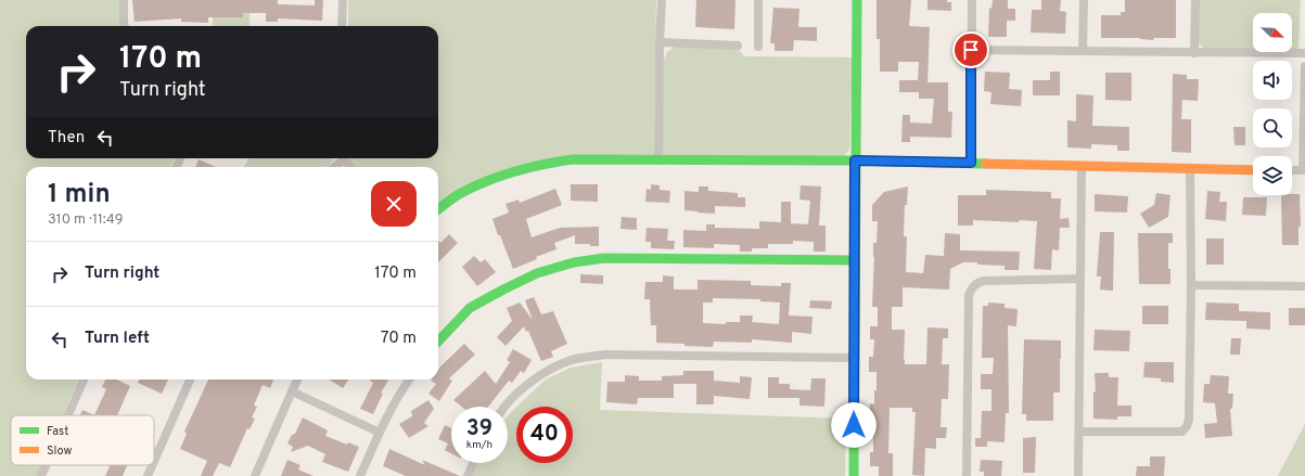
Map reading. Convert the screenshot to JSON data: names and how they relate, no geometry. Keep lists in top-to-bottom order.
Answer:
{
  "legend": ["Fast", "Slow"],
  "north": "bottom right",
  "page": {
    "turn": ["170 m", "Turn right"],
    "then": "Then",
    "heading": ["1 min", "310 m · 11:49"],
    "list": [
      {
        "name": "Turn right",
        "value": "170 m"
      },
      {
        "name": "Turn left",
        "value": "70 m"
      }
    ],
    "speed": "39 km/h",
    "limit": "40"
  }
}
